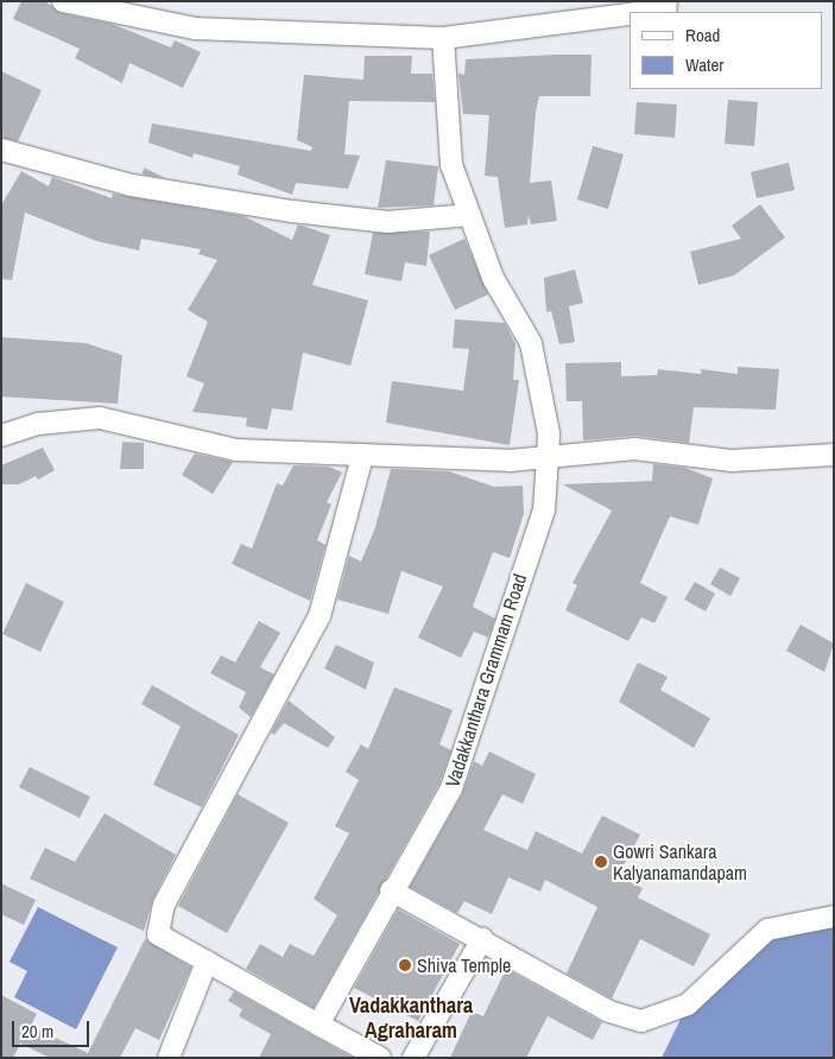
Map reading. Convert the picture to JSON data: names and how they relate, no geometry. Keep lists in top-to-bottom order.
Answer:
{
  "streets": {
    "street": ["Vadakkanthara Grammam Road"]
  },
  "districts": ["Vadakkanthara Agraharam"],
  "places": ["Gowri Sankara Kalyanamandapam", "Shiva Temple"],
  "legend": ["Road", "Water"],
  "scale_bar": "20 m"
}
